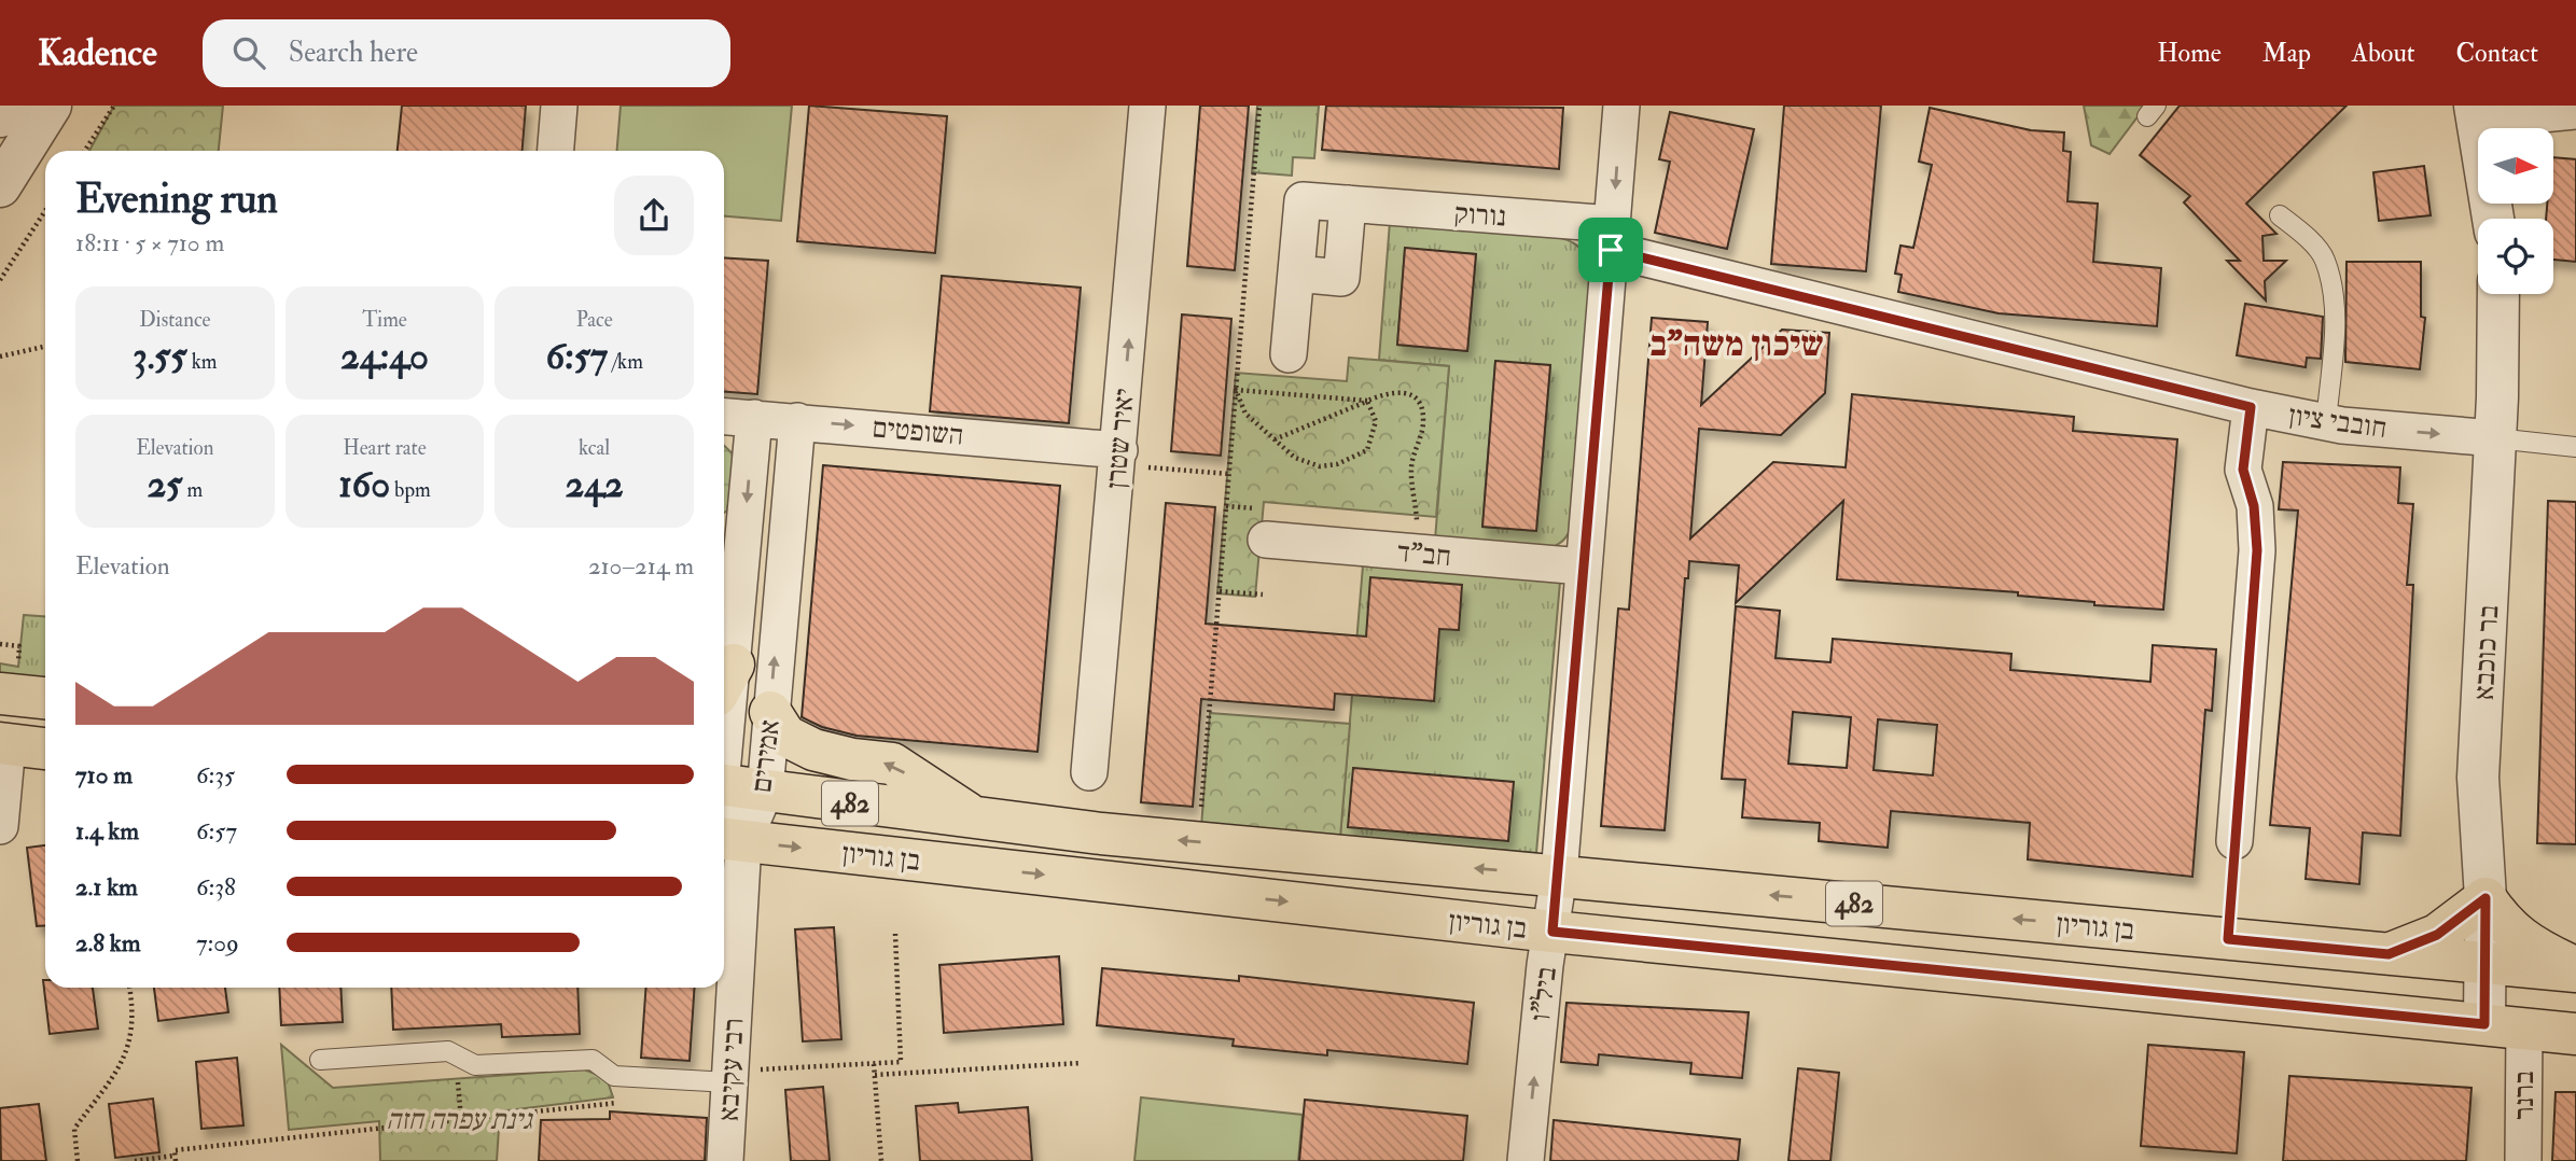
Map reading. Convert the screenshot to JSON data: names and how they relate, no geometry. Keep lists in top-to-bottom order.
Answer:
{
  "streets": {
    "main road": ["482", "בן גוריון"],
    "street": [
      "נורוק",
      "חובבי ציון",
      "השופטים",
      "יאיר שטרן",
      "חב\"ד",
      "בר כוכבא",
      "אמירים",
      "ביל\"ו",
      "רבי עקיבא",
      "ברנר"
    ]
  },
  "crossings": [
    ["נורוק", "חובבי ציון"],
    ["נורוק", "ביל\"ו"],
    ["חובבי ציון", "בר כוכבא"],
    ["חובבי ציון", "ביל\"ו"],
    ["השופטים", "יאיר שטרן"],
    ["השופטים", "אמירים"],
    ["חב\"ד", "ביל\"ו"],
    ["בר כוכבא", "בן גוריון"],
    ["בר כוכבא", "ברנר"],
    ["אמירים", "בן גוריון"],
    ["אמירים", "רבי עקיבא"],
    ["בן גוריון", "ביל\"ו"],
    ["בן גוריון", "רבי עקיבא"],
    ["בן גוריון", "ברנר"]
  ],
  "one_way": ["השופטים", "יאיר שטרן"],
  "districts": ["שיכון משה\"ב"],
  "parks": ["גינת עפרה חזה"],
  "north": "right",
  "page": {
    "header": "Kadence",
    "search": "Search here",
    "nav": [
      "Home",
      "Map",
      "About",
      "Contact"
    ],
    "heading": ["Evening run", "18:11 · 5 × 710 m"],
    "stats": [
      ["Distance", "3.55 km"],
      ["Time", "24:40"],
      ["Pace", "6:57 /km"],
      ["Elevation", "25 m"],
      ["Heart rate", "160 bpm"],
      ["kcal", "242"]
    ],
    "chart": ["Elevation", "210–214 m"],
    "list": [
      {
        "name": "710 m",
        "note": "6:35"
      },
      {
        "name": "1.4 km",
        "note": "6:57"
      },
      {
        "name": "2.1 km",
        "note": "6:38"
      },
      {
        "name": "2.8 km",
        "note": "7:09"
      }
    ]
  }
}
